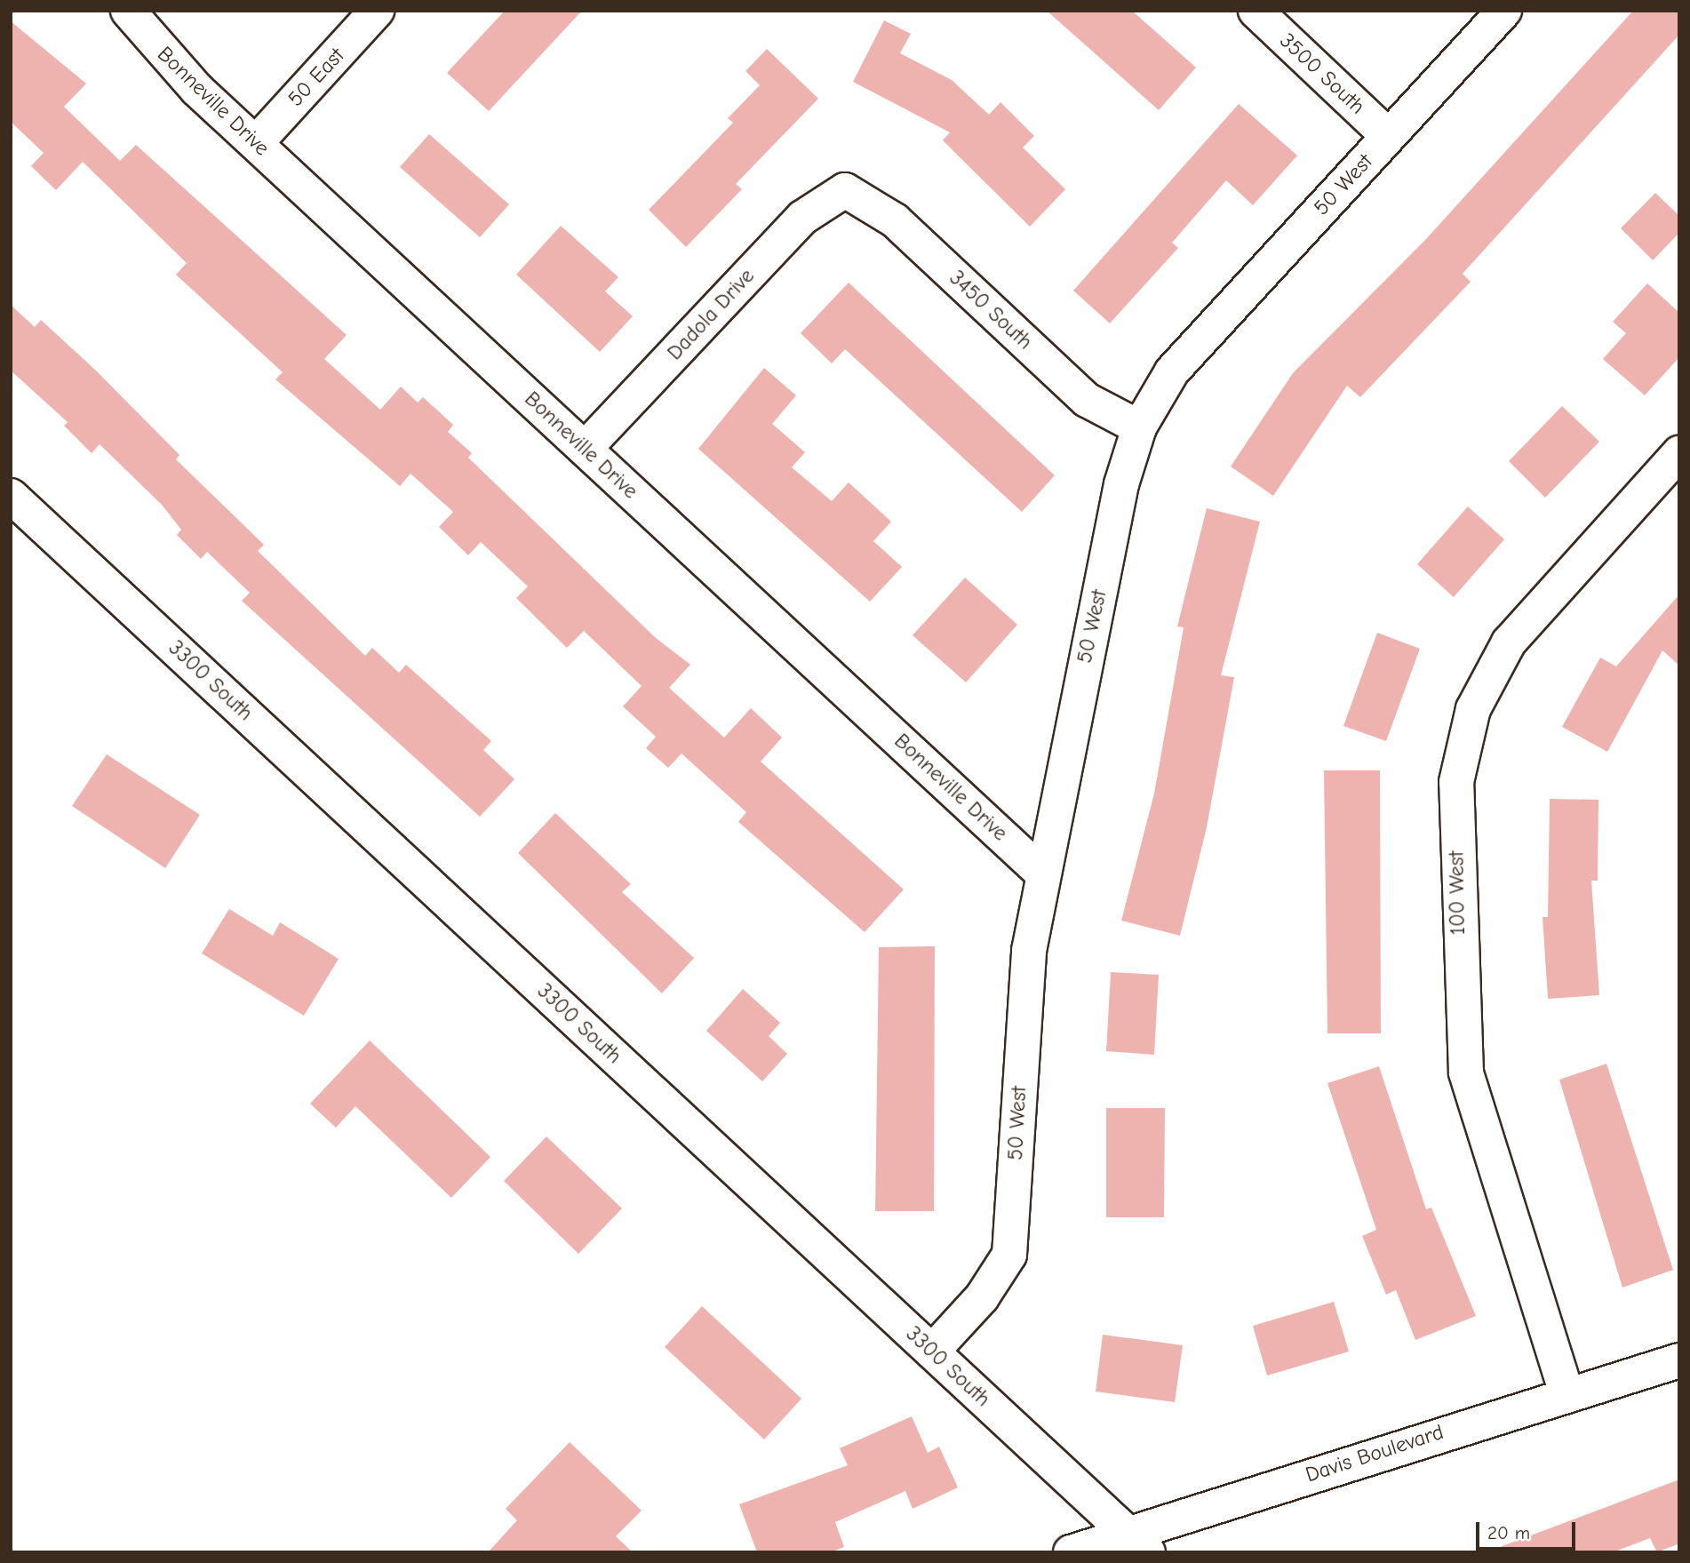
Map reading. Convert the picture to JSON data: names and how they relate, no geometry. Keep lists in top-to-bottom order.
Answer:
{
  "streets": {
    "street": [
      "3500 South",
      "50 East",
      "Bonneville Drive",
      "50 West",
      "3450 South",
      "Dadola Drive",
      "3300 South",
      "100 West",
      "Davis Boulevard"
    ]
  },
  "crossings": [
    ["3500 South", "50 West"],
    ["50 East", "Bonneville Drive"],
    ["Bonneville Drive", "50 West"],
    ["Bonneville Drive", "Dadola Drive"],
    ["50 West", "3450 South"],
    ["50 West", "3300 South"],
    ["3450 South", "Dadola Drive"],
    ["3300 South", "Davis Boulevard"],
    ["100 West", "Davis Boulevard"]
  ],
  "scale_bar": "20 m"
}
